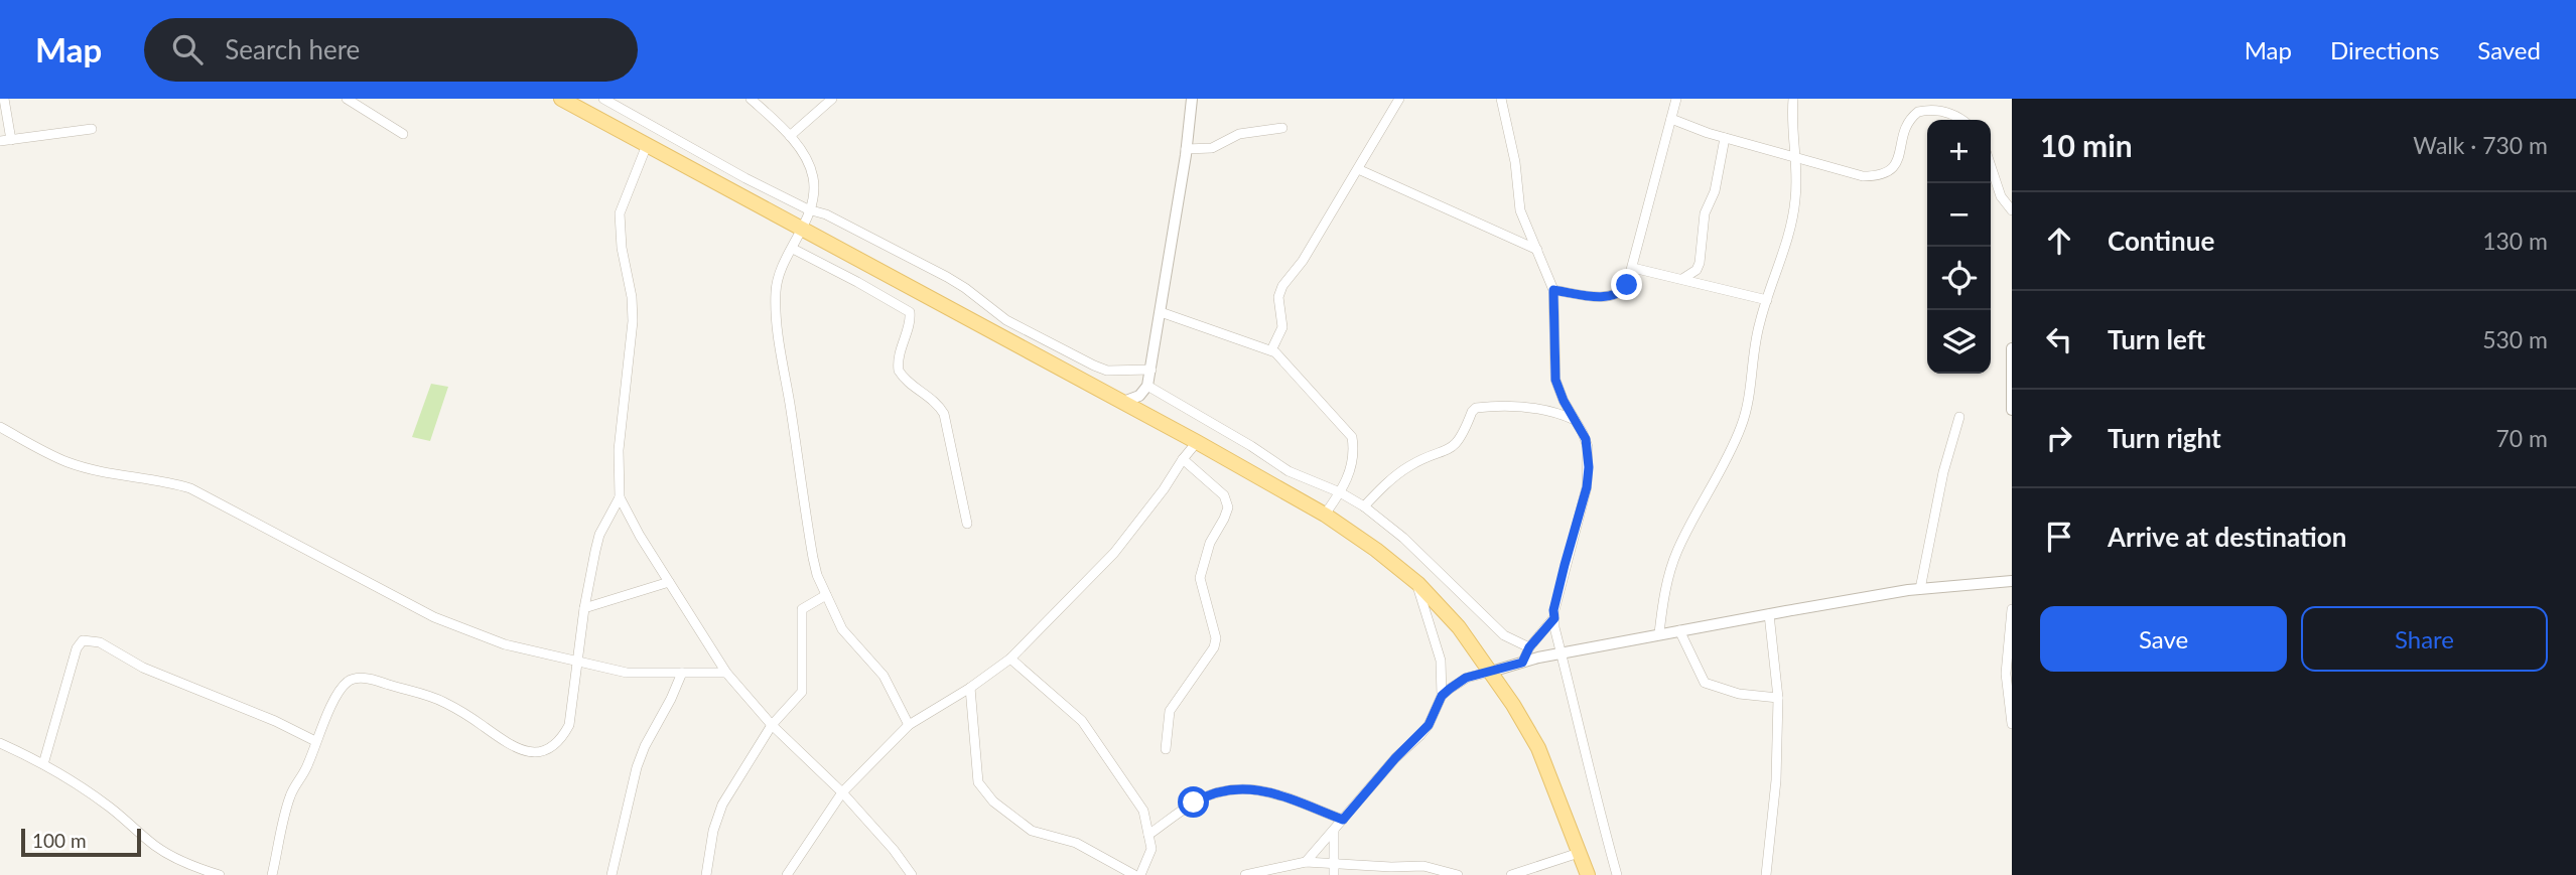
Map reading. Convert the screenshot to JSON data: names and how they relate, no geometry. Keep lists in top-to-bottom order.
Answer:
{
  "scale_bar": "100 m",
  "page": {
    "header": "Map",
    "search": "Search here",
    "nav": ["Map", "Directions", "Saved"],
    "heading": ["10 min", "Walk · 730 m"],
    "map_buttons": ["+", "−"],
    "list": [
      ["Continue", "130 m"],
      ["Turn left", "530 m"],
      ["Turn right", "70 m"],
      "Arrive at destination"
    ],
    "buttons": ["Save", "Share"],
    "scale": "100 m"
  }
}
